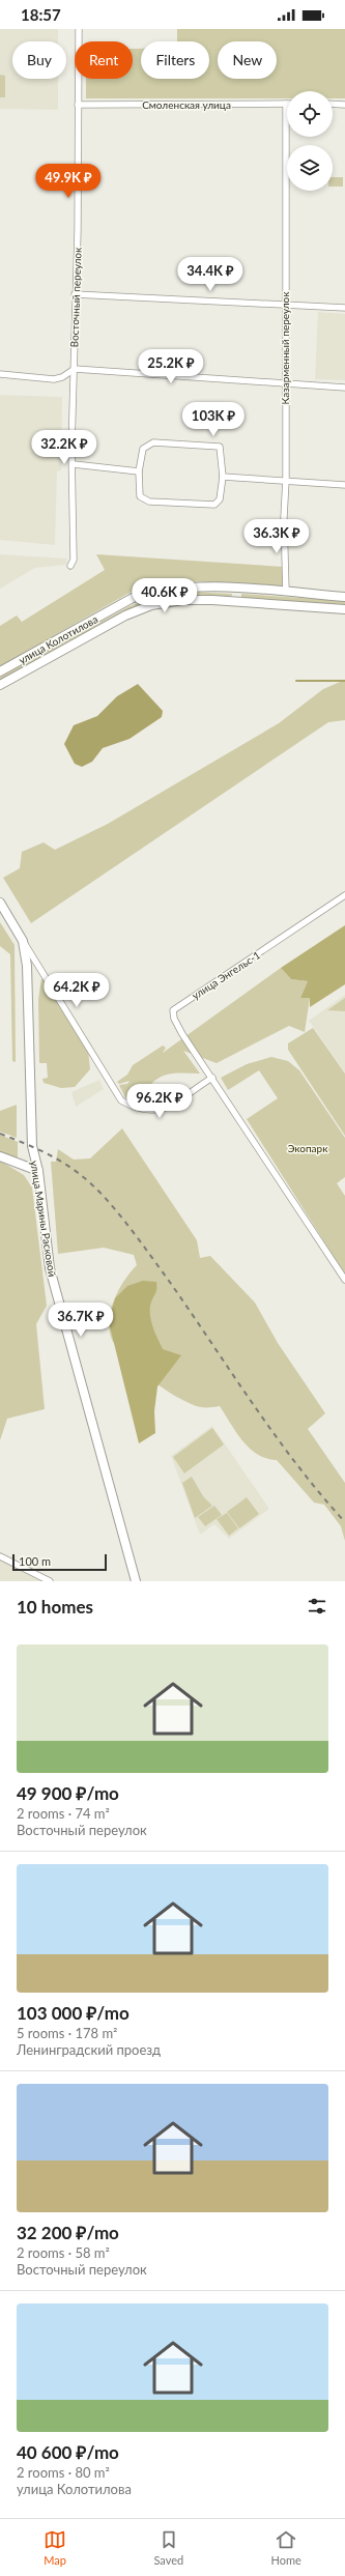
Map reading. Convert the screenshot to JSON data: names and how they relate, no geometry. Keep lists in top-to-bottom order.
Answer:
{
  "streets": {
    "main road": ["улица Колотилова", "улица Марины Расковой"],
    "street": [
      "Смоленская улица",
      "Восточный переулок",
      "Казарменный переулок",
      "улица Энгельс-1"
    ]
  },
  "crossings": [
    ["Смоленская улица", "Восточный переулок"],
    ["Смоленская улица", "Казарменный переулок"],
    ["Казарменный переулок", "улица Колотилова"]
  ],
  "parks": ["Экопарк"],
  "scale_bar": "100 m",
  "page": {
    "status": "18:57",
    "chip": [
      "Buy",
      "Rent",
      "Filters",
      "New"
    ],
    "price": [
      "49.9K ₽",
      "34.4K ₽",
      "25.2K ₽",
      "103K ₽",
      "32.2K ₽",
      "36.3K ₽",
      "40.6K ₽",
      "64.2K ₽",
      "96.2K ₽",
      "36.7K ₽"
    ],
    "scale": "100 m",
    "heading": "10 homes",
    "list": [
      {
        "name": "49 900 ₽/mo",
        "note": "2 rooms · 74 m² · Восточный переулок"
      },
      {
        "name": "103 000 ₽/mo",
        "note": "5 rooms · 178 m² · Ленинградский проезд"
      },
      {
        "name": "32 200 ₽/mo",
        "note": "2 rooms · 58 m² · Восточный переулок"
      },
      {
        "name": "40 600 ₽/mo",
        "note": "2 rooms · 80 m² · улица Колотилова"
      }
    ],
    "tabs": ["Map", "Saved", "Home"]
  }
}
